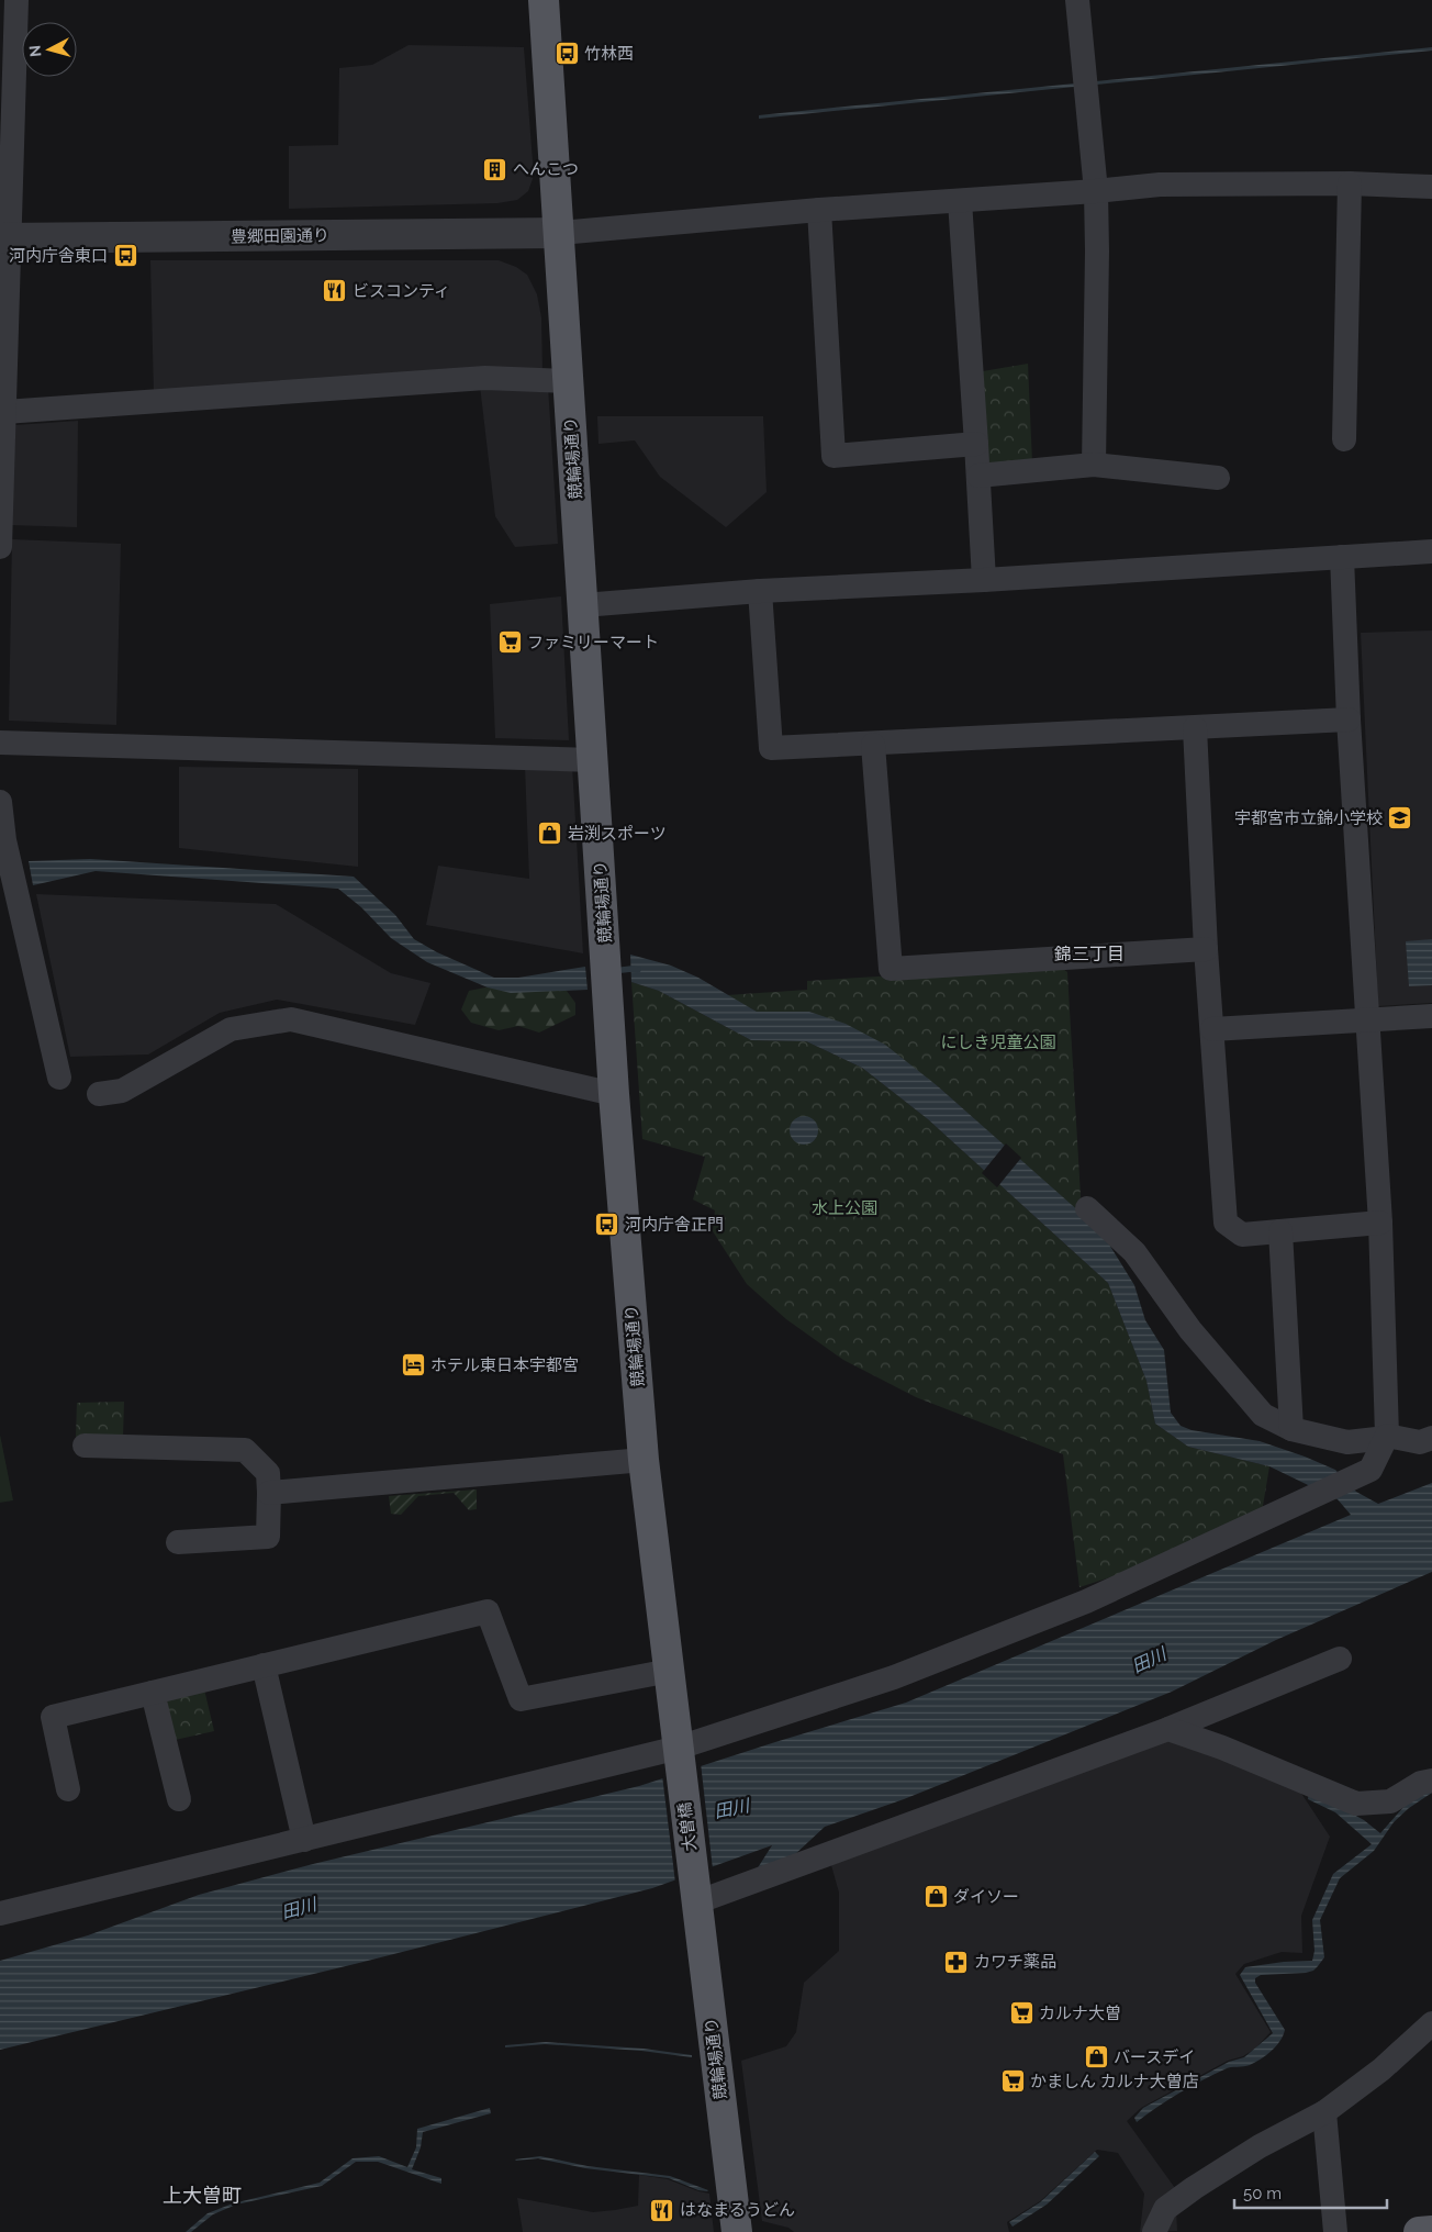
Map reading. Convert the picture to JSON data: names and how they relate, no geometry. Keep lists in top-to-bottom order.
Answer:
{
  "streets": {
    "main road": ["競輪場通り", "大曽橋"],
    "street": ["豊郷田園通り"]
  },
  "crossings": [
    ["豊郷田園通り", "競輪場通り"],
    ["競輪場通り", "大曽橋"]
  ],
  "districts": ["錦三丁目", "上大曽町"],
  "water": ["田川"],
  "parks": ["にしき児童公園", "水上公園"],
  "places": {
    "bus stop": ["竹林西", "河内庁舎東口", "河内庁舎正門"],
    "building": ["へんこつ"],
    "restaurant": ["ビスコンティ", "はなまるうどん"],
    "supermarket": ["ファミリーマート", "カルナ大曽", "かましん カルナ大曽店"],
    "school or university": ["宇都宮市立錦小学校"],
    "shop": ["岩渕スポーツ", "ダイソー", "バースデイ"],
    "hotel": ["ホテル東日本宇都宮"],
    "pharmacy": ["カワチ薬品"]
  },
  "scale_bar": "50 m",
  "north": "left"
}
